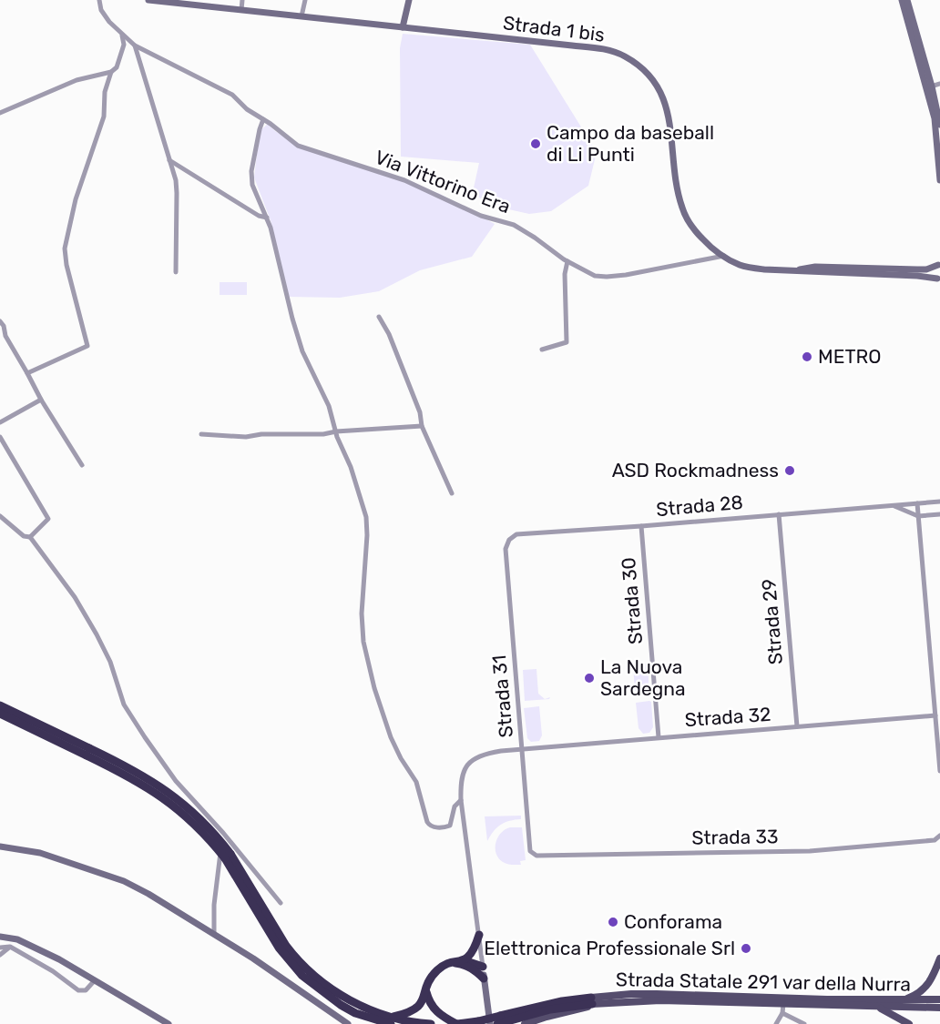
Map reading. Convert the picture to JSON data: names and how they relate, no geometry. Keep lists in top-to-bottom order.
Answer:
{
  "streets": {
    "highway": ["Strada Statale 291 var della Nurra"],
    "street": [
      "Strada 1 bis",
      "Via Vittorino Era",
      "Strada 28",
      "Strada 30",
      "Strada 29",
      "Strada 31",
      "Strada 32",
      "Strada 33"
    ]
  },
  "crossings": [
    ["Strada 1 bis", "Via Vittorino Era"],
    ["Strada 28", "Strada 30"],
    ["Strada 28", "Strada 29"],
    ["Strada 28", "Strada 31"],
    ["Strada 30", "Strada 32"],
    ["Strada 29", "Strada 32"],
    ["Strada 31", "Strada 32"],
    ["Strada 31", "Strada 33"]
  ],
  "places": [
    "Campo da baseball di Li Punti",
    "METRO",
    "ASD Rockmadness",
    "La Nuova Sardegna",
    "Conforama",
    "Elettronica Professionale Srl"
  ]
}
